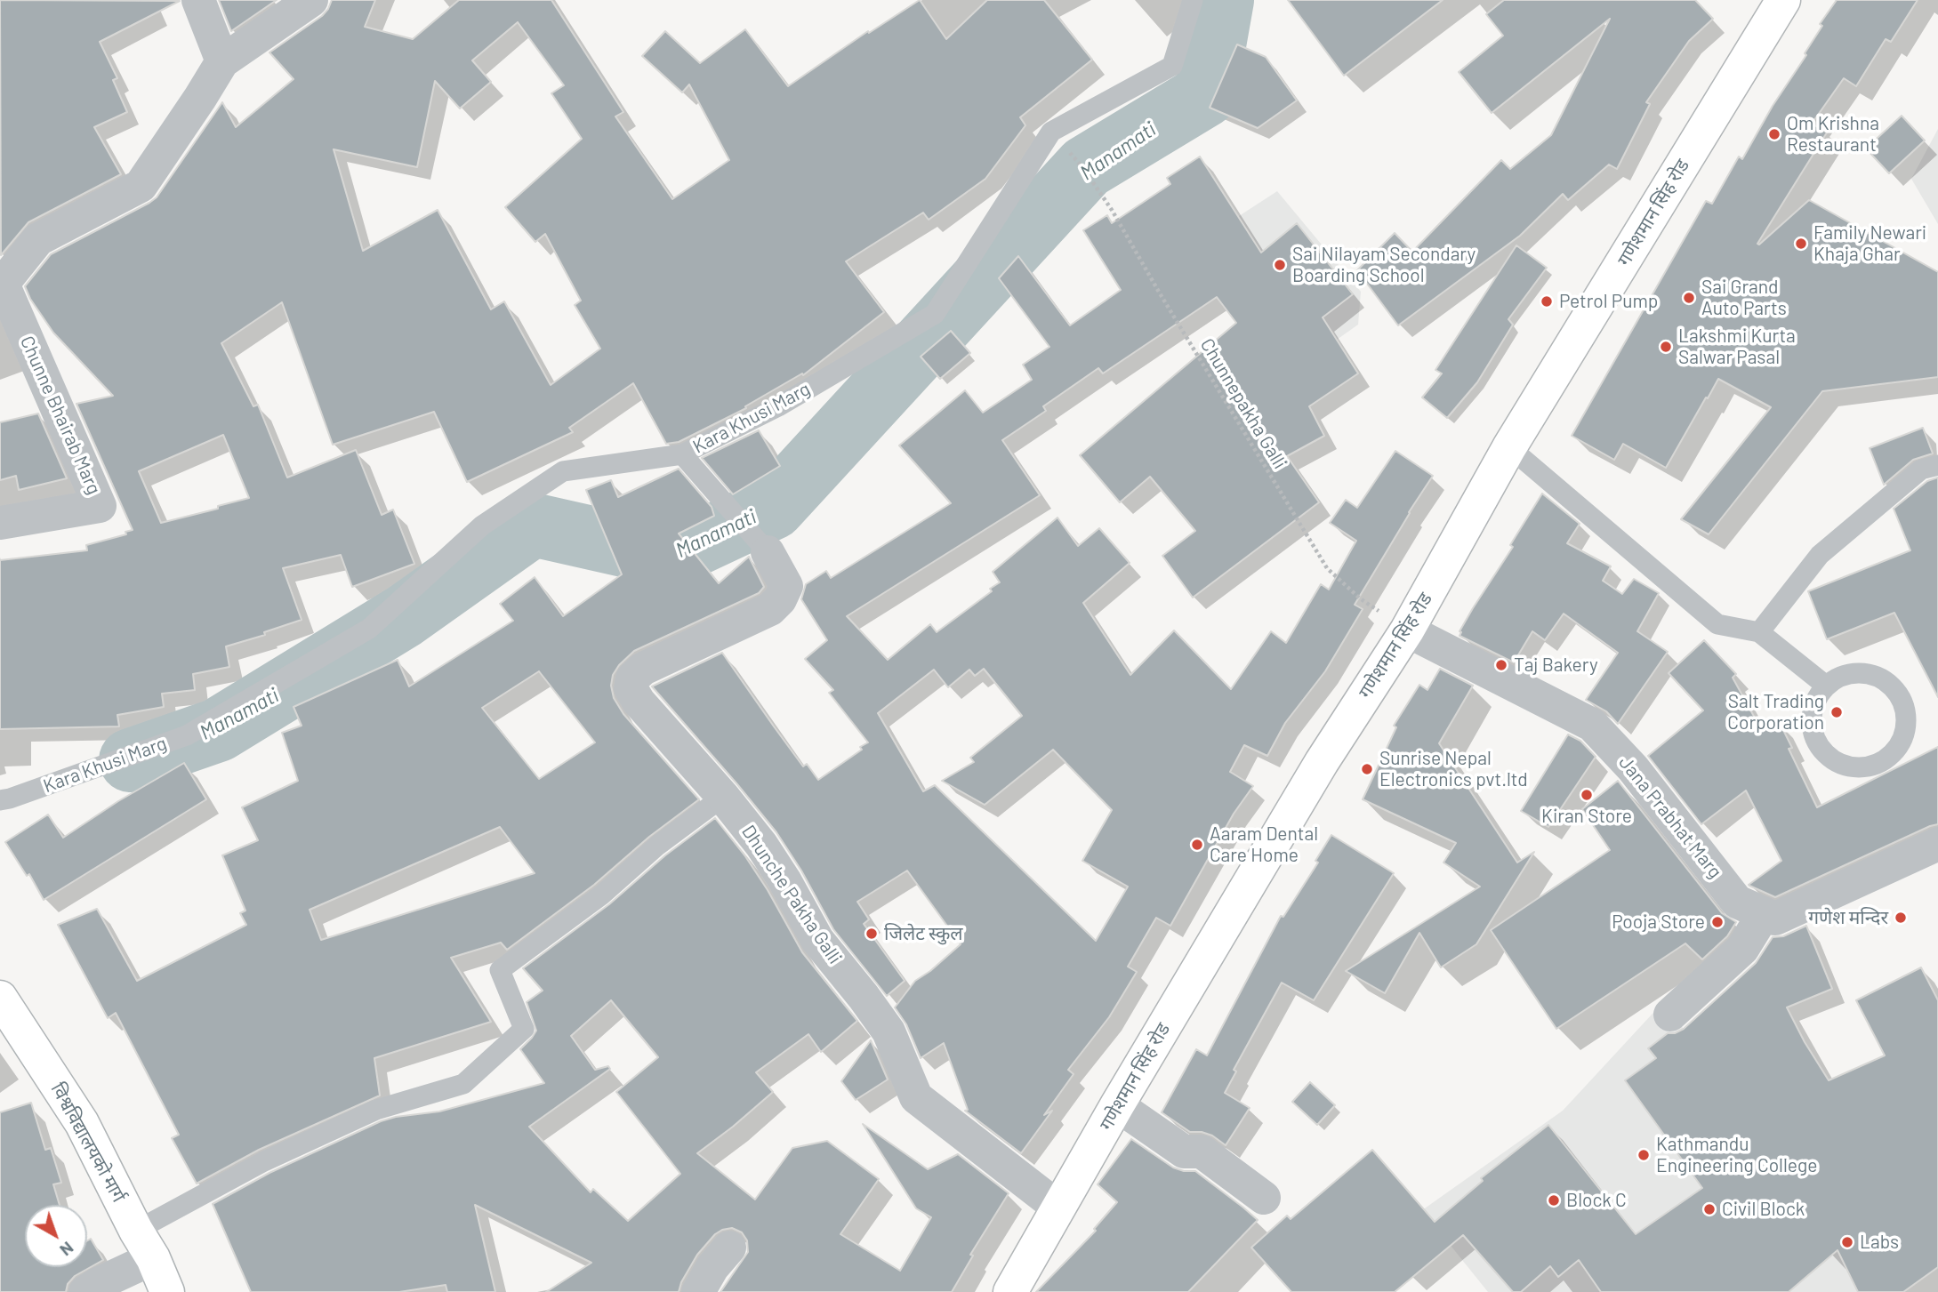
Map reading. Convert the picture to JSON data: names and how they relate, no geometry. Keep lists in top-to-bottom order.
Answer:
{
  "streets": {
    "main road": ["गणेशमान सिंह रोड", "विश्वविद्यालयको मार्ग"],
    "street": ["Chunne Bhairab Marg", "Jana Prabhat Marg", "Dhunche Pakha Galli"],
    "lane": ["Kara Khusi Marg"],
    "path": ["Chunnepakha Galli"]
  },
  "crossings": [
    ["गणेशमान सिंह रोड", "Chunnepakha Galli"],
    ["गणेशमान सिंह रोड", "Jana Prabhat Marg"],
    ["गणेशमान सिंह रोड", "Dhunche Pakha Galli"],
    ["Chunnepakha Galli", "Jana Prabhat Marg"]
  ],
  "water": ["Manamati"],
  "places": [
    "Om Krishna Restaurant",
    "Family Newari Khaja Ghar",
    "Sai Nilayam Secondary Boarding School",
    "Sai Grand Auto Parts",
    "Petrol Pump",
    "Lakshmi Kurta Salwar Pasal",
    "Taj Bakery",
    "Salt Trading Corporation",
    "Sunrise Nepal Electronics pvt.ltd",
    "Kiran Store",
    "Aaram Dental Care Home",
    "गणेश मन्दिर",
    "Pooja Store",
    "जिलेट स्कुल",
    "Kathmandu Engineering College",
    "Block C",
    "Civil Block",
    "Labs"
  ],
  "north": "bottom right"
}
